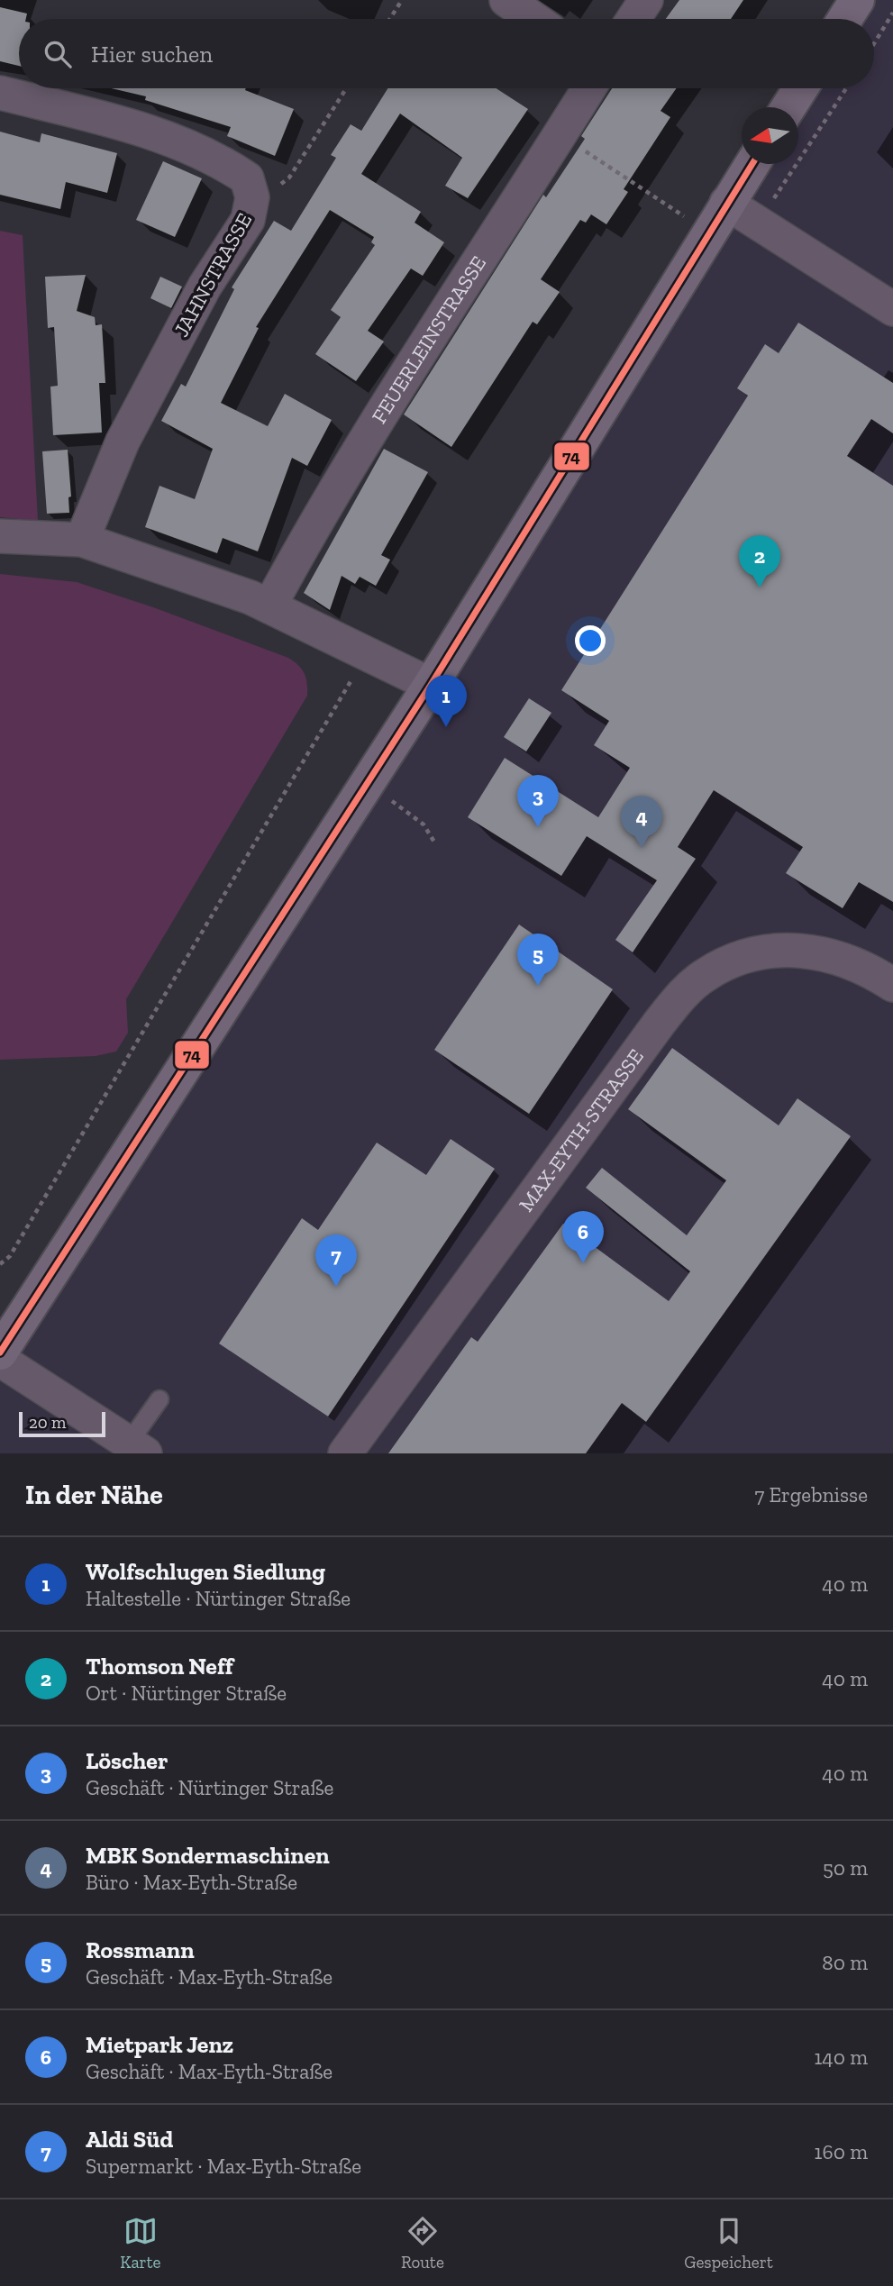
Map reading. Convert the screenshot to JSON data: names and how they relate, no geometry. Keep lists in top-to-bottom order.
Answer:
{
  "streets": {
    "street": ["JAHNSTRASSE", "FEUERLEINSTRASSE", "MAX-EYTH-STRASSE"]
  },
  "lines": ["transit line 74"],
  "scale_bar": "20 m",
  "north": "left",
  "page": {
    "search": "Hier suchen",
    "pins": [
      "2",
      "1",
      "3",
      "4",
      "5",
      "6",
      "7"
    ],
    "scale": "20 m",
    "heading": ["In der Nähe", "7 Ergebnisse"],
    "list": [
      {
        "mark": "1",
        "name": "Wolfschlugen Siedlung",
        "note": "Haltestelle · Nürtinger Straße",
        "value": "40 m"
      },
      {
        "mark": "2",
        "name": "Thomson Neff",
        "note": "Ort · Nürtinger Straße",
        "value": "40 m"
      },
      {
        "mark": "3",
        "name": "Löscher",
        "note": "Geschäft · Nürtinger Straße",
        "value": "40 m"
      },
      {
        "mark": "4",
        "name": "MBK Sondermaschinen",
        "note": "Büro · Max-Eyth-Straße",
        "value": "50 m"
      },
      {
        "mark": "5",
        "name": "Rossmann",
        "note": "Geschäft · Max-Eyth-Straße",
        "value": "80 m"
      },
      {
        "mark": "6",
        "name": "Mietpark Jenz",
        "note": "Geschäft · Max-Eyth-Straße",
        "value": "140 m"
      },
      {
        "mark": "7",
        "name": "Aldi Süd",
        "note": "Supermarkt · Max-Eyth-Straße",
        "value": "160 m"
      }
    ],
    "nav": ["Karte", "Route", "Gespeichert"]
  }
}
